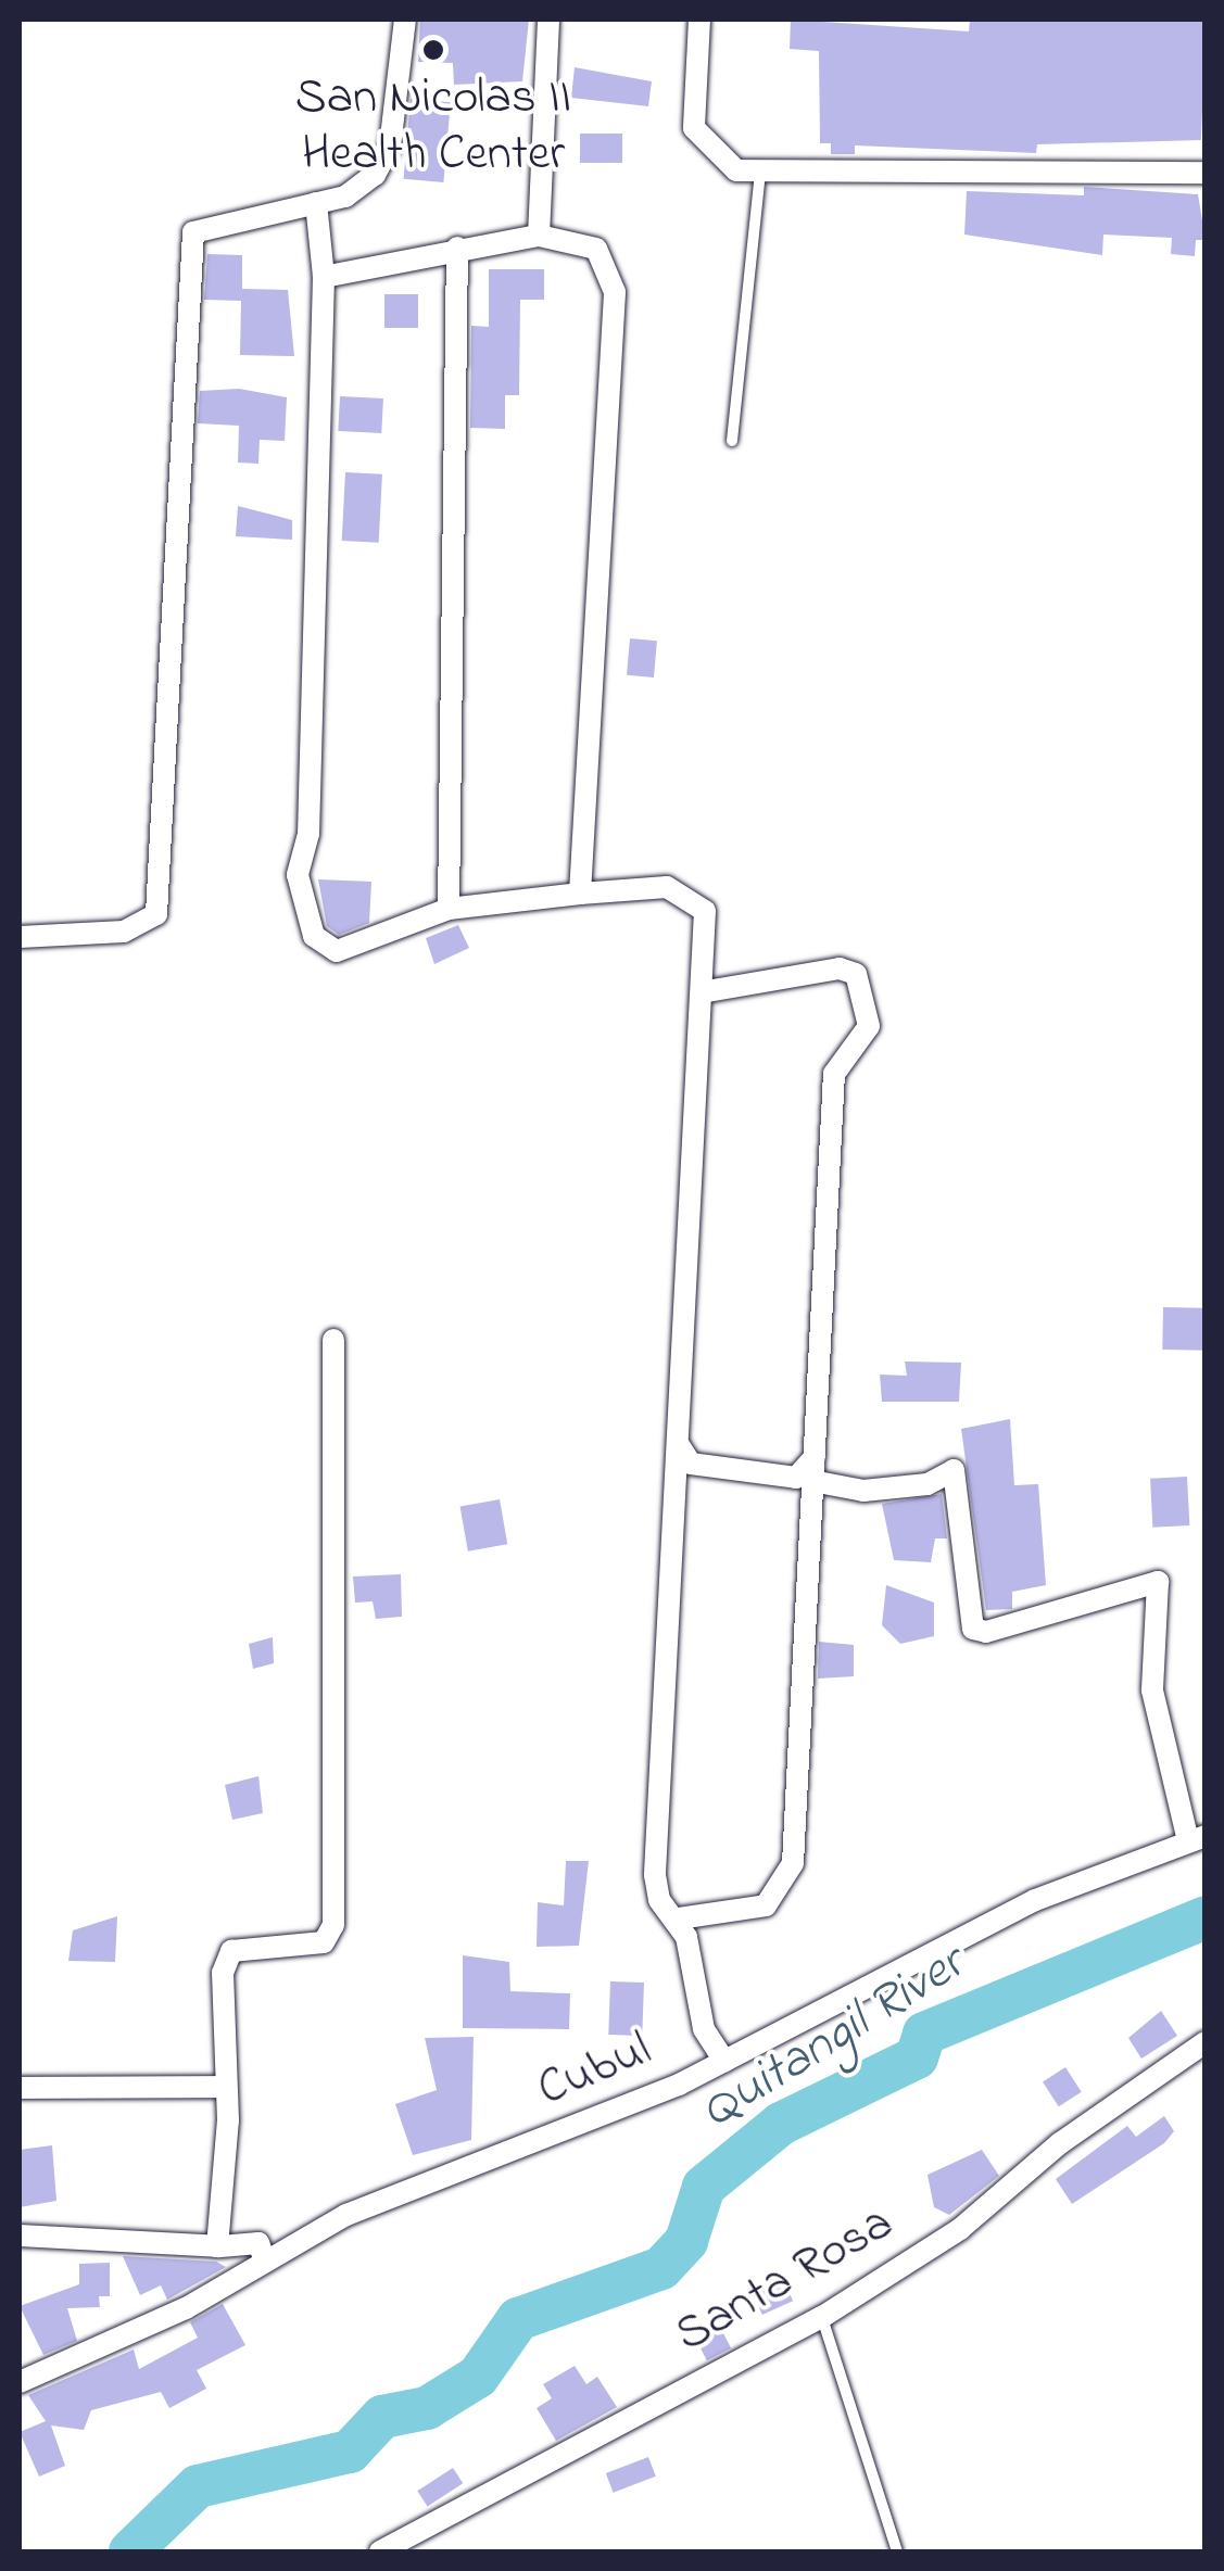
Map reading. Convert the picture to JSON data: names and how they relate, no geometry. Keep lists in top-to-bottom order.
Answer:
{
  "streets": {
    "street": ["Cubul", "Santa Rosa"]
  },
  "water": ["Quitangil River"],
  "places": ["San Nicolas II Health Center"]
}
